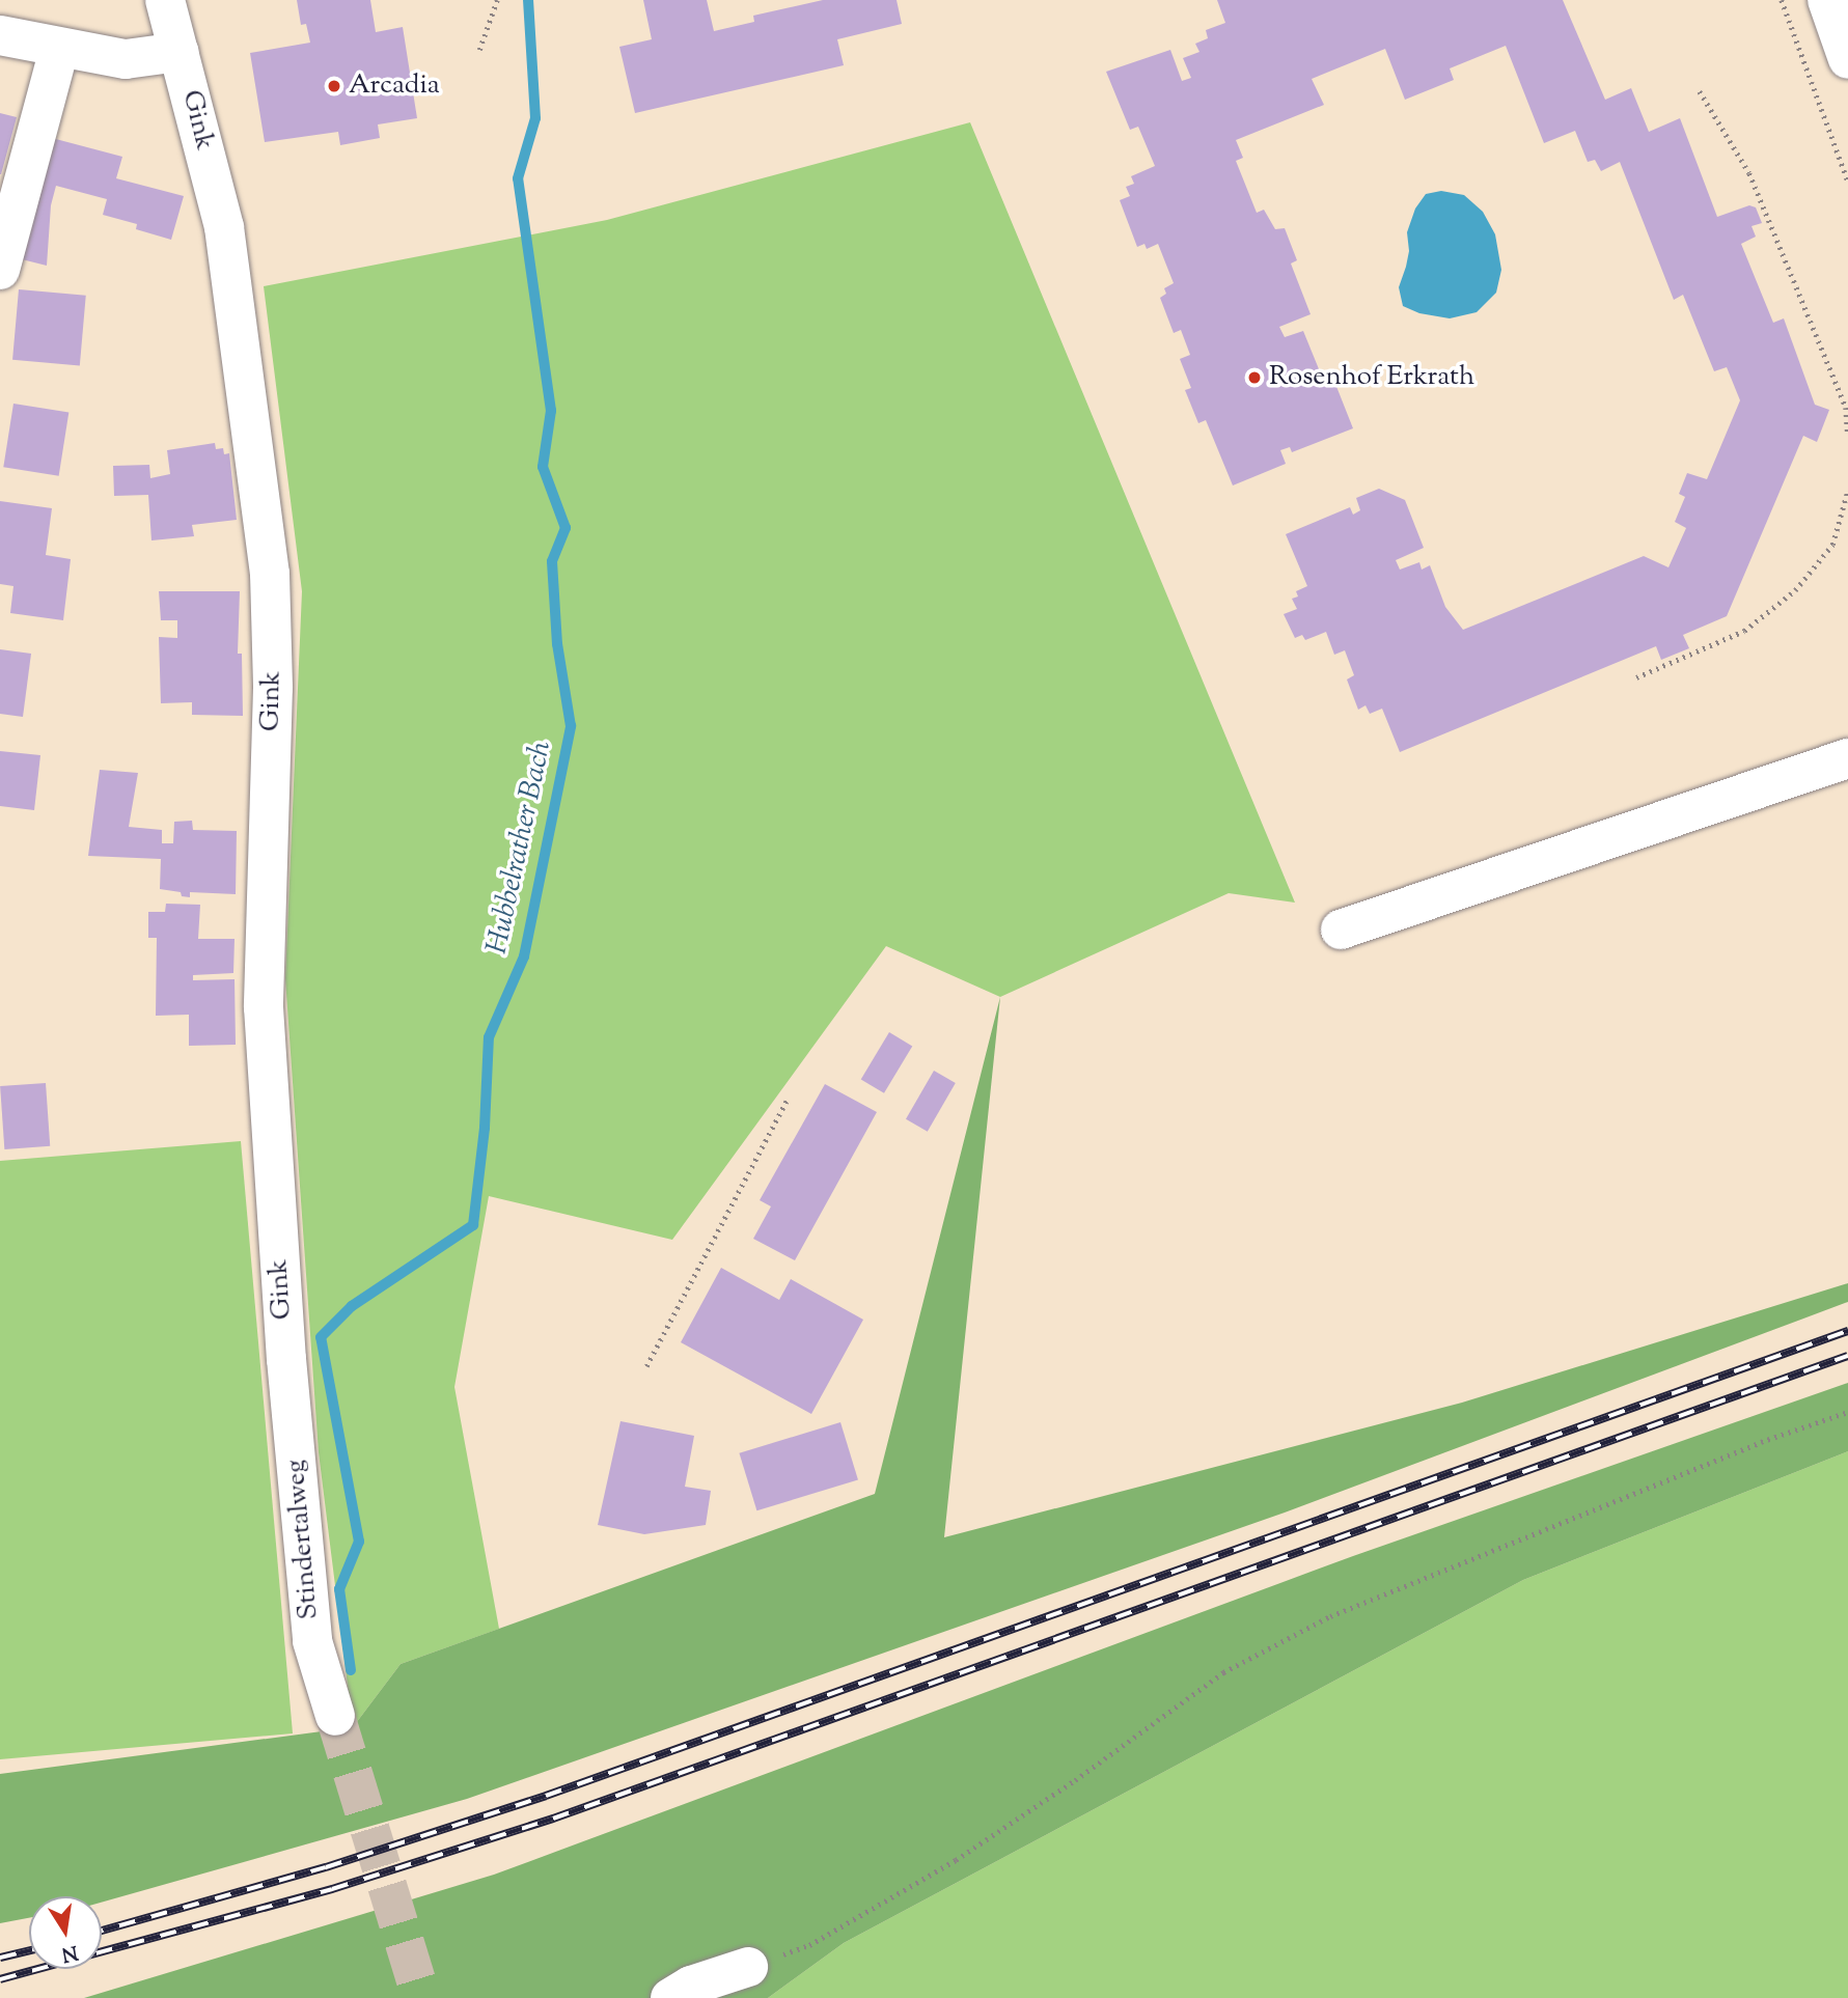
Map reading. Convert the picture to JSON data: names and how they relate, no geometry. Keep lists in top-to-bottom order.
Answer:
{
  "streets": {
    "street": ["Gink", "Stindertalweg"]
  },
  "crossings": [
    ["Gink", "Stindertalweg"]
  ],
  "water": ["Hubbelrather Bach"],
  "places": ["Arcadia", "Rosenhof Erkrath"],
  "north": "bottom"
}
